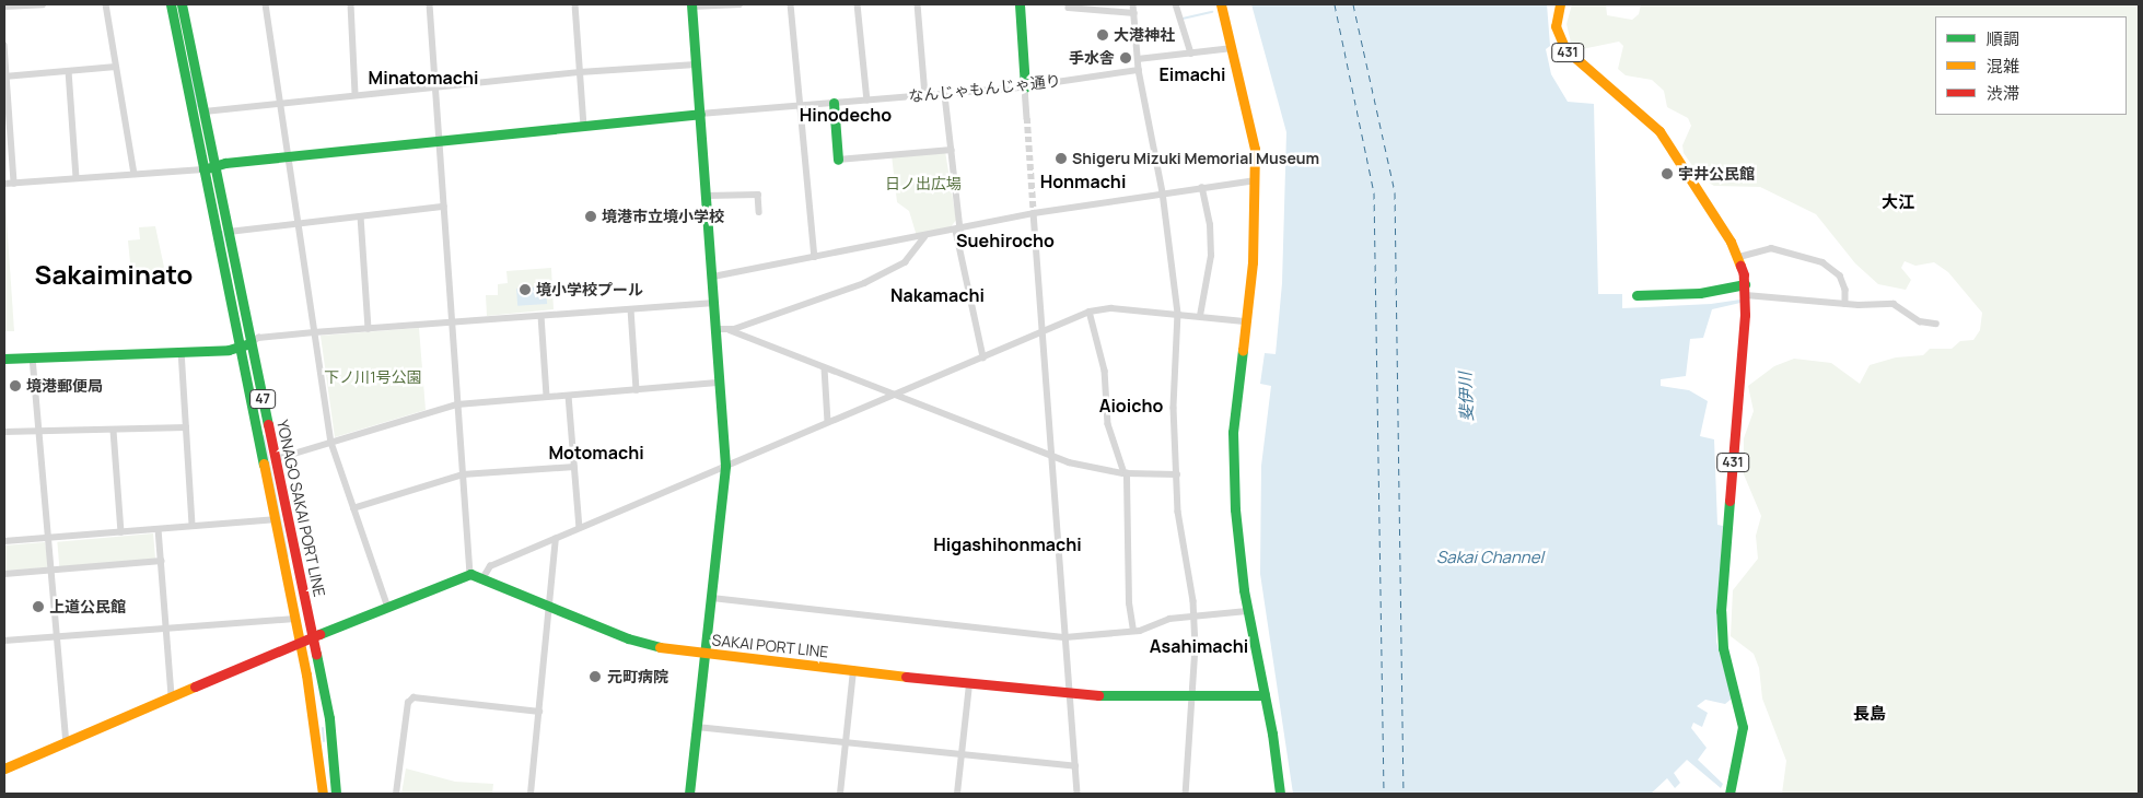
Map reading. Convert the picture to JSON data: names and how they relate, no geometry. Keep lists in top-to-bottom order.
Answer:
{
  "streets": {
    "main road": [
      "431",
      "47",
      "YONAGO SAKAI PORT LINE",
      "SAKAI PORT LINE"
    ],
    "street": ["なんじゃもんじゃ通り"]
  },
  "districts": [
    "Eimachi",
    "Minatomachi",
    "Hinodecho",
    "Honmachi",
    "大江",
    "Suehirocho",
    "Sakaiminato",
    "Nakamachi",
    "Aioicho",
    "Motomachi",
    "Higashihonmachi",
    "Asahimachi",
    "長島"
  ],
  "water": ["斐伊川", "Sakai Channel"],
  "parks": ["日ノ出広場", "下ノ川1号公園"],
  "places": [
    "大港神社",
    "手水舎",
    "Shigeru Mizuki Memorial Museum",
    "宇井公民館",
    "境港市立境小学校",
    "境小学校プール",
    "境港郵便局",
    "上道公民館",
    "元町病院"
  ],
  "legend": ["順調", "混雑", "渋滞"]
}
